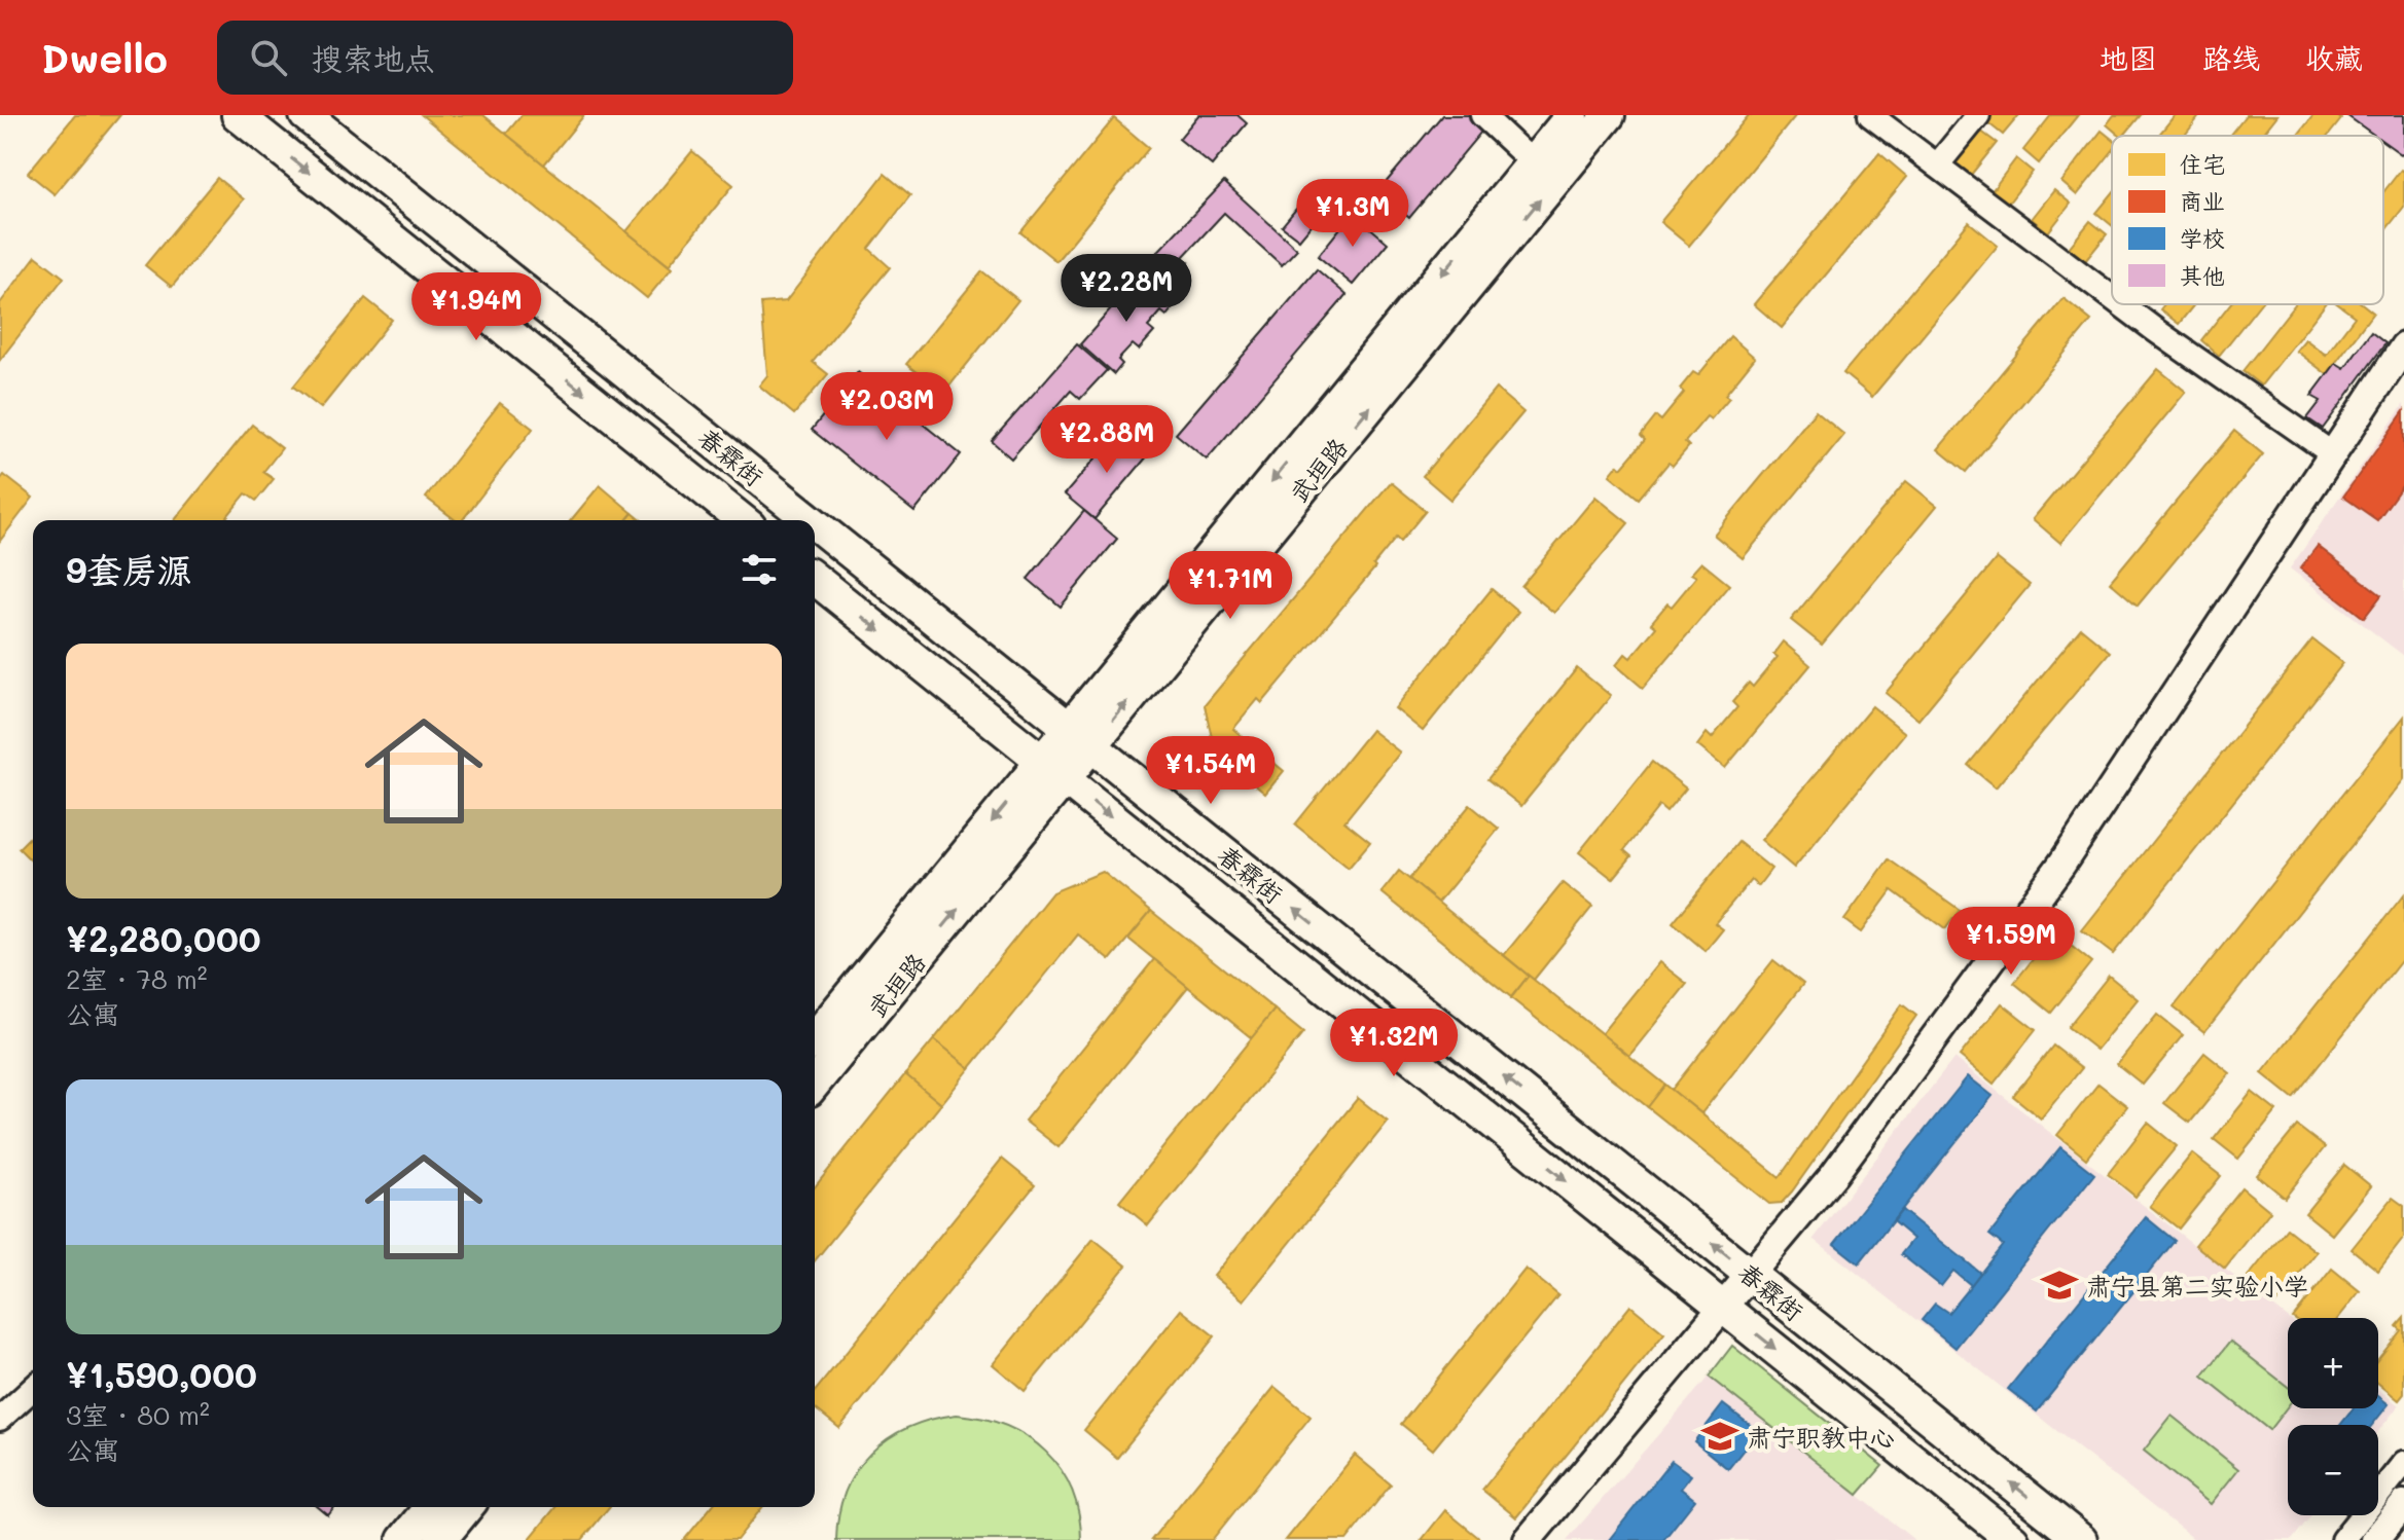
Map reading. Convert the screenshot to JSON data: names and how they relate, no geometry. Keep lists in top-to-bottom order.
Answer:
{
  "streets": {
    "main road": ["春霖街", "武垣路"]
  },
  "crossings": [
    ["春霖街", "武垣路"]
  ],
  "places": {
    "school or university": ["肃宁县第二实验小学", "肃宁职教中心"]
  },
  "legend": [
    "住宅",
    "商业",
    "学校",
    "其他"
  ],
  "page": {
    "header": "Dwello",
    "search": "搜索地点",
    "nav": ["地图", "路线", "收藏"],
    "price": [
      "¥1.3M",
      "¥2.28M",
      "¥1.94M",
      "¥2.03M",
      "¥2.88M",
      "¥1.71M",
      "¥1.54M",
      "¥1.59M",
      "¥1.32M"
    ],
    "heading": "9套房源",
    "list": [
      {
        "name": "¥2,280,000",
        "note": "2室 · 78 m² · 公寓"
      },
      {
        "name": "¥1,590,000",
        "note": "3室 · 80 m² · 公寓"
      }
    ],
    "map_buttons": ["+", "−"]
  }
}
